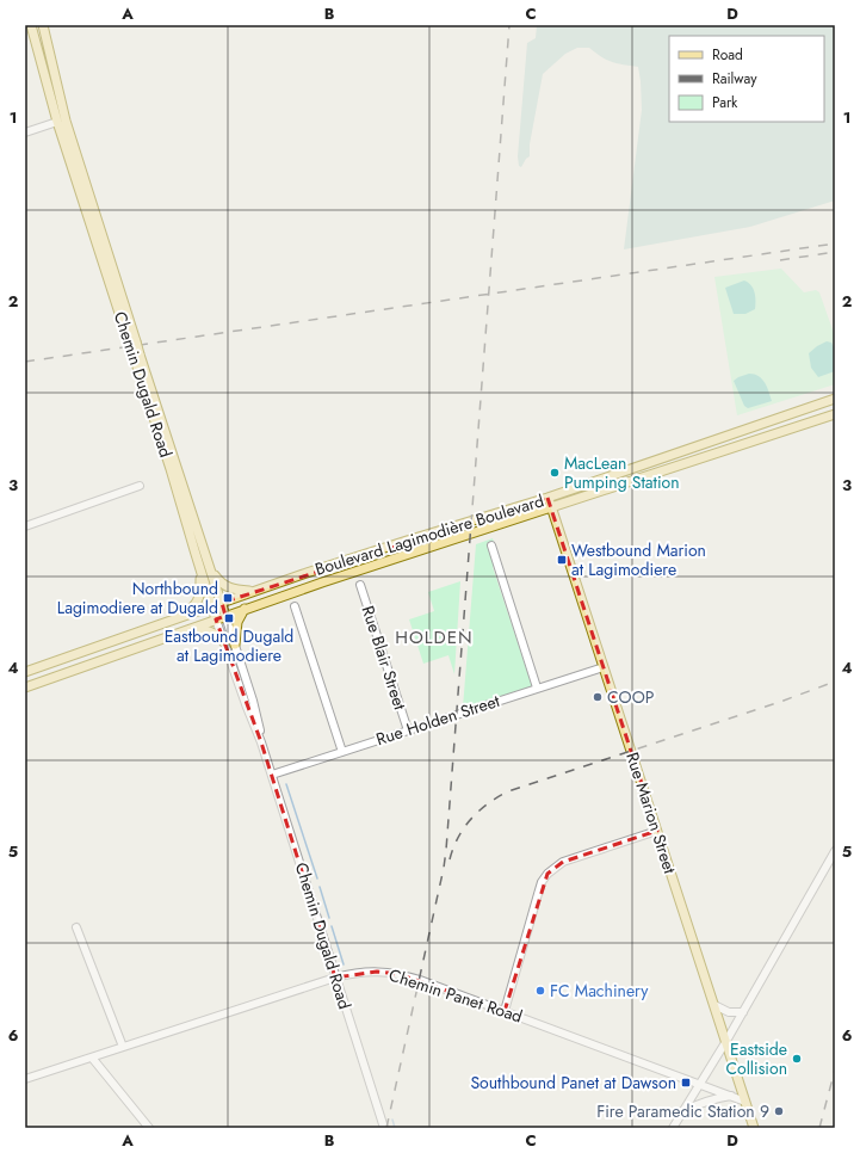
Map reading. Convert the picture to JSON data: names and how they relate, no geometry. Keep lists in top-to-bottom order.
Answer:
{
  "streets": {
    "main road": ["Chemin Dugald Road", "Boulevard Lagimodière Boulevard", "Rue Marion Street"],
    "street": ["Rue Blair Street", "Rue Holden Street", "Chemin Panet Road"]
  },
  "crossings": [
    ["Chemin Dugald Road", "Boulevard Lagimodière Boulevard"],
    ["Chemin Dugald Road", "Rue Holden Street"],
    ["Chemin Dugald Road", "Chemin Panet Road"],
    ["Boulevard Lagimodière Boulevard", "Rue Marion Street"],
    ["Rue Blair Street", "Rue Holden Street"],
    ["Rue Holden Street", "Rue Marion Street"],
    ["Rue Marion Street", "Chemin Panet Road"]
  ],
  "districts": ["HOLDEN"],
  "places": {
    "other": [
      "MacLean Pumping Station",
      "COOP",
      "FC Machinery",
      "Eastside Collision",
      "Fire Paramedic Station 9"
    ],
    "transit": [
      "Westbound Marion at Lagimodiere",
      "Northbound Lagimodiere at Dugald",
      "Eastbound Dugald at Lagimodiere",
      "Southbound Panet at Dawson"
    ]
  },
  "legend": ["Road", "Railway", "Park"],
  "grid": {
    "columns": [
      "A",
      "B",
      "C",
      "D"
    ],
    "rows": [
      "1",
      "2",
      "3",
      "4",
      "5",
      "6"
    ]
  }
}
